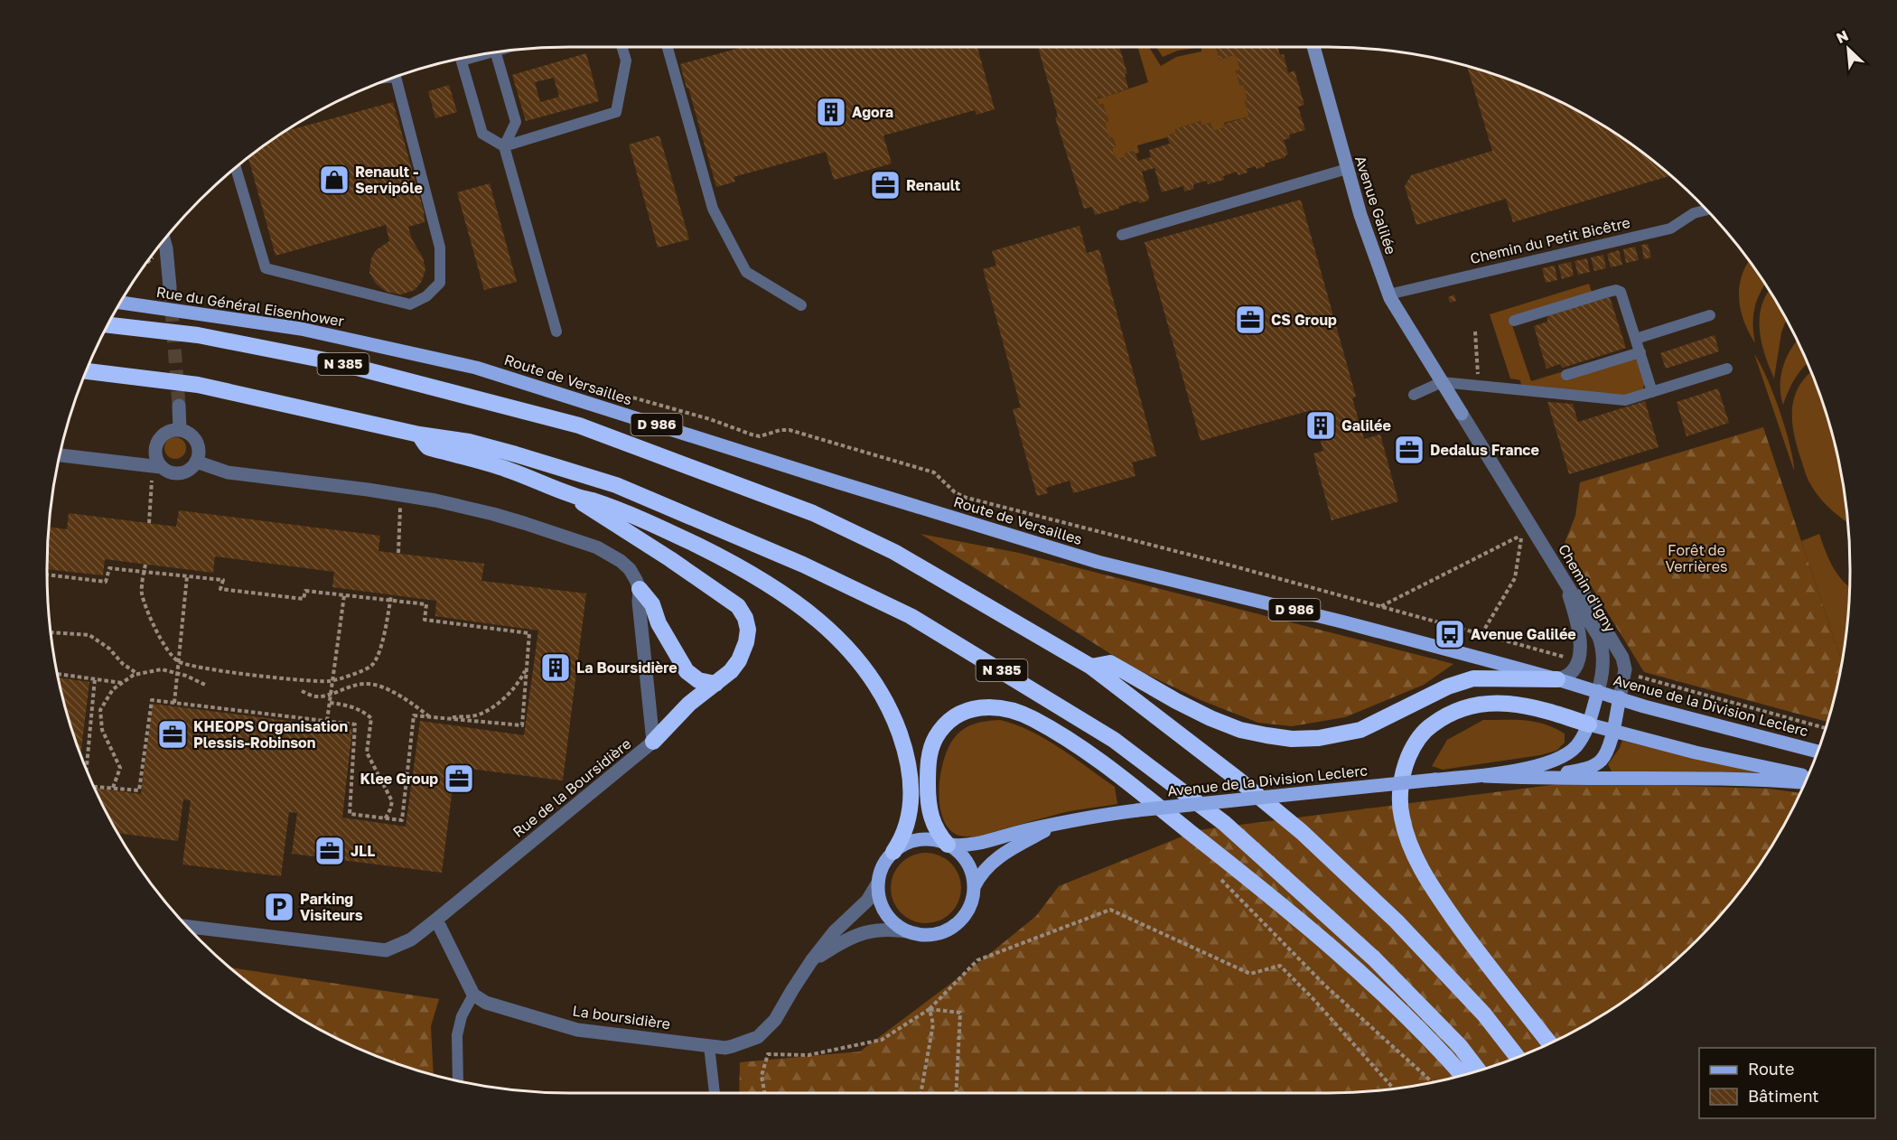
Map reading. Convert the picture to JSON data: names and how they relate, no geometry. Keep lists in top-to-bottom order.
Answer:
{
  "streets": {
    "highway": ["N 385"],
    "main road": [
      "Avenue Galilée",
      "Rue du Général Eisenhower",
      "Route de Versailles",
      "D 986",
      "Avenue de la Division Leclerc"
    ],
    "street": ["Chemin d'Igny", "Rue de la Boursidière", "La boursidière"],
    "lane": ["Chemin du Petit Bicêtre"]
  },
  "crossings": [
    ["Avenue Galilée", "Chemin du Petit Bicêtre"],
    ["Avenue Galilée", "Chemin d'Igny"],
    ["Rue du Général Eisenhower", "Route de Versailles"],
    ["Route de Versailles", "Avenue de la Division Leclerc"],
    ["Chemin d'Igny", "Avenue de la Division Leclerc"],
    ["Avenue de la Division Leclerc", "La boursidière"]
  ],
  "parks": ["Forêt de Verrières"],
  "places": {
    "building": ["Agora", "Galilée", "La Boursidière"],
    "shop": ["Renault - Servipôle"],
    "office": [
      "Renault",
      "CS Group",
      "Dedalus France",
      "KHEOPS Organisation Plessis-Robinson",
      "Klee Group",
      "JLL"
    ],
    "bus stop": ["Avenue Galilée"],
    "parking": ["Parking Visiteurs"]
  },
  "legend": ["Route", "Bâtiment"],
  "north": "top left"
}
